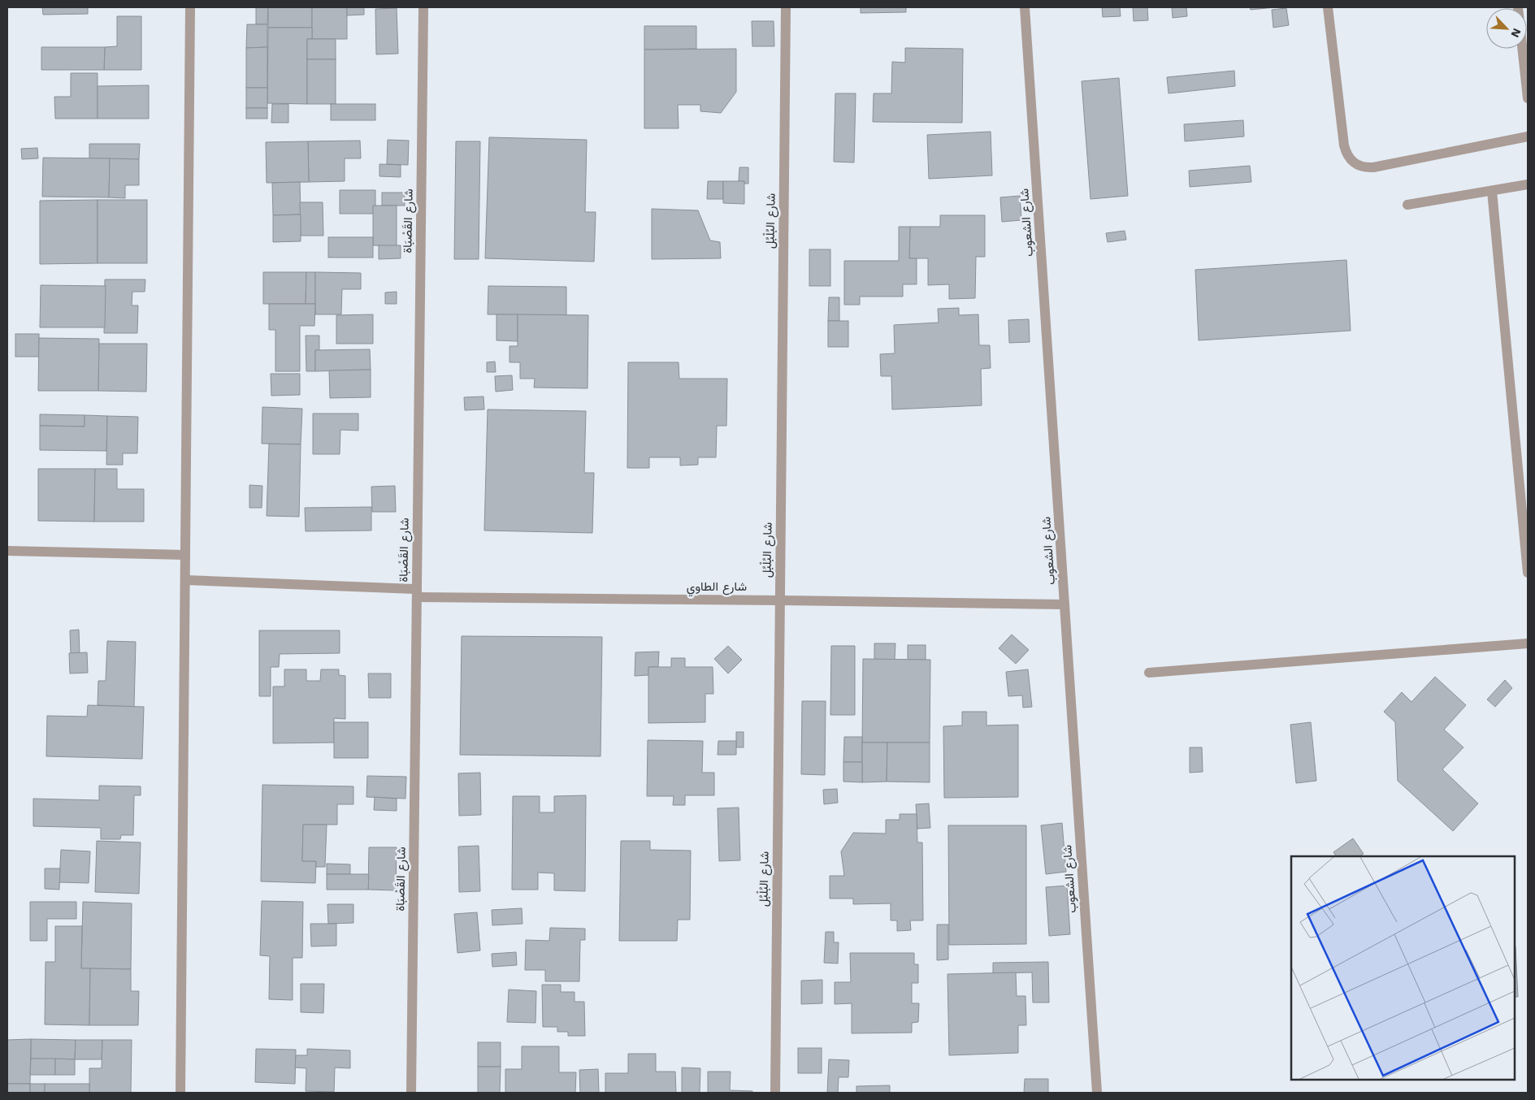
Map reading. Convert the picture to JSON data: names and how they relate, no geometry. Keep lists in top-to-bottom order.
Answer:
{
  "streets": {
    "street": [
      "شارع القَصْبَاة",
      "شارع البُلْبُل",
      "شارع الشعوب",
      "شارع الطاوي"
    ]
  },
  "crossings": [
    ["شارع القَصْبَاة", "شارع الطاوي"],
    ["شارع البُلْبُل", "شارع الطاوي"],
    ["شارع الشعوب", "شارع الطاوي"]
  ],
  "north": "bottom right"
}
